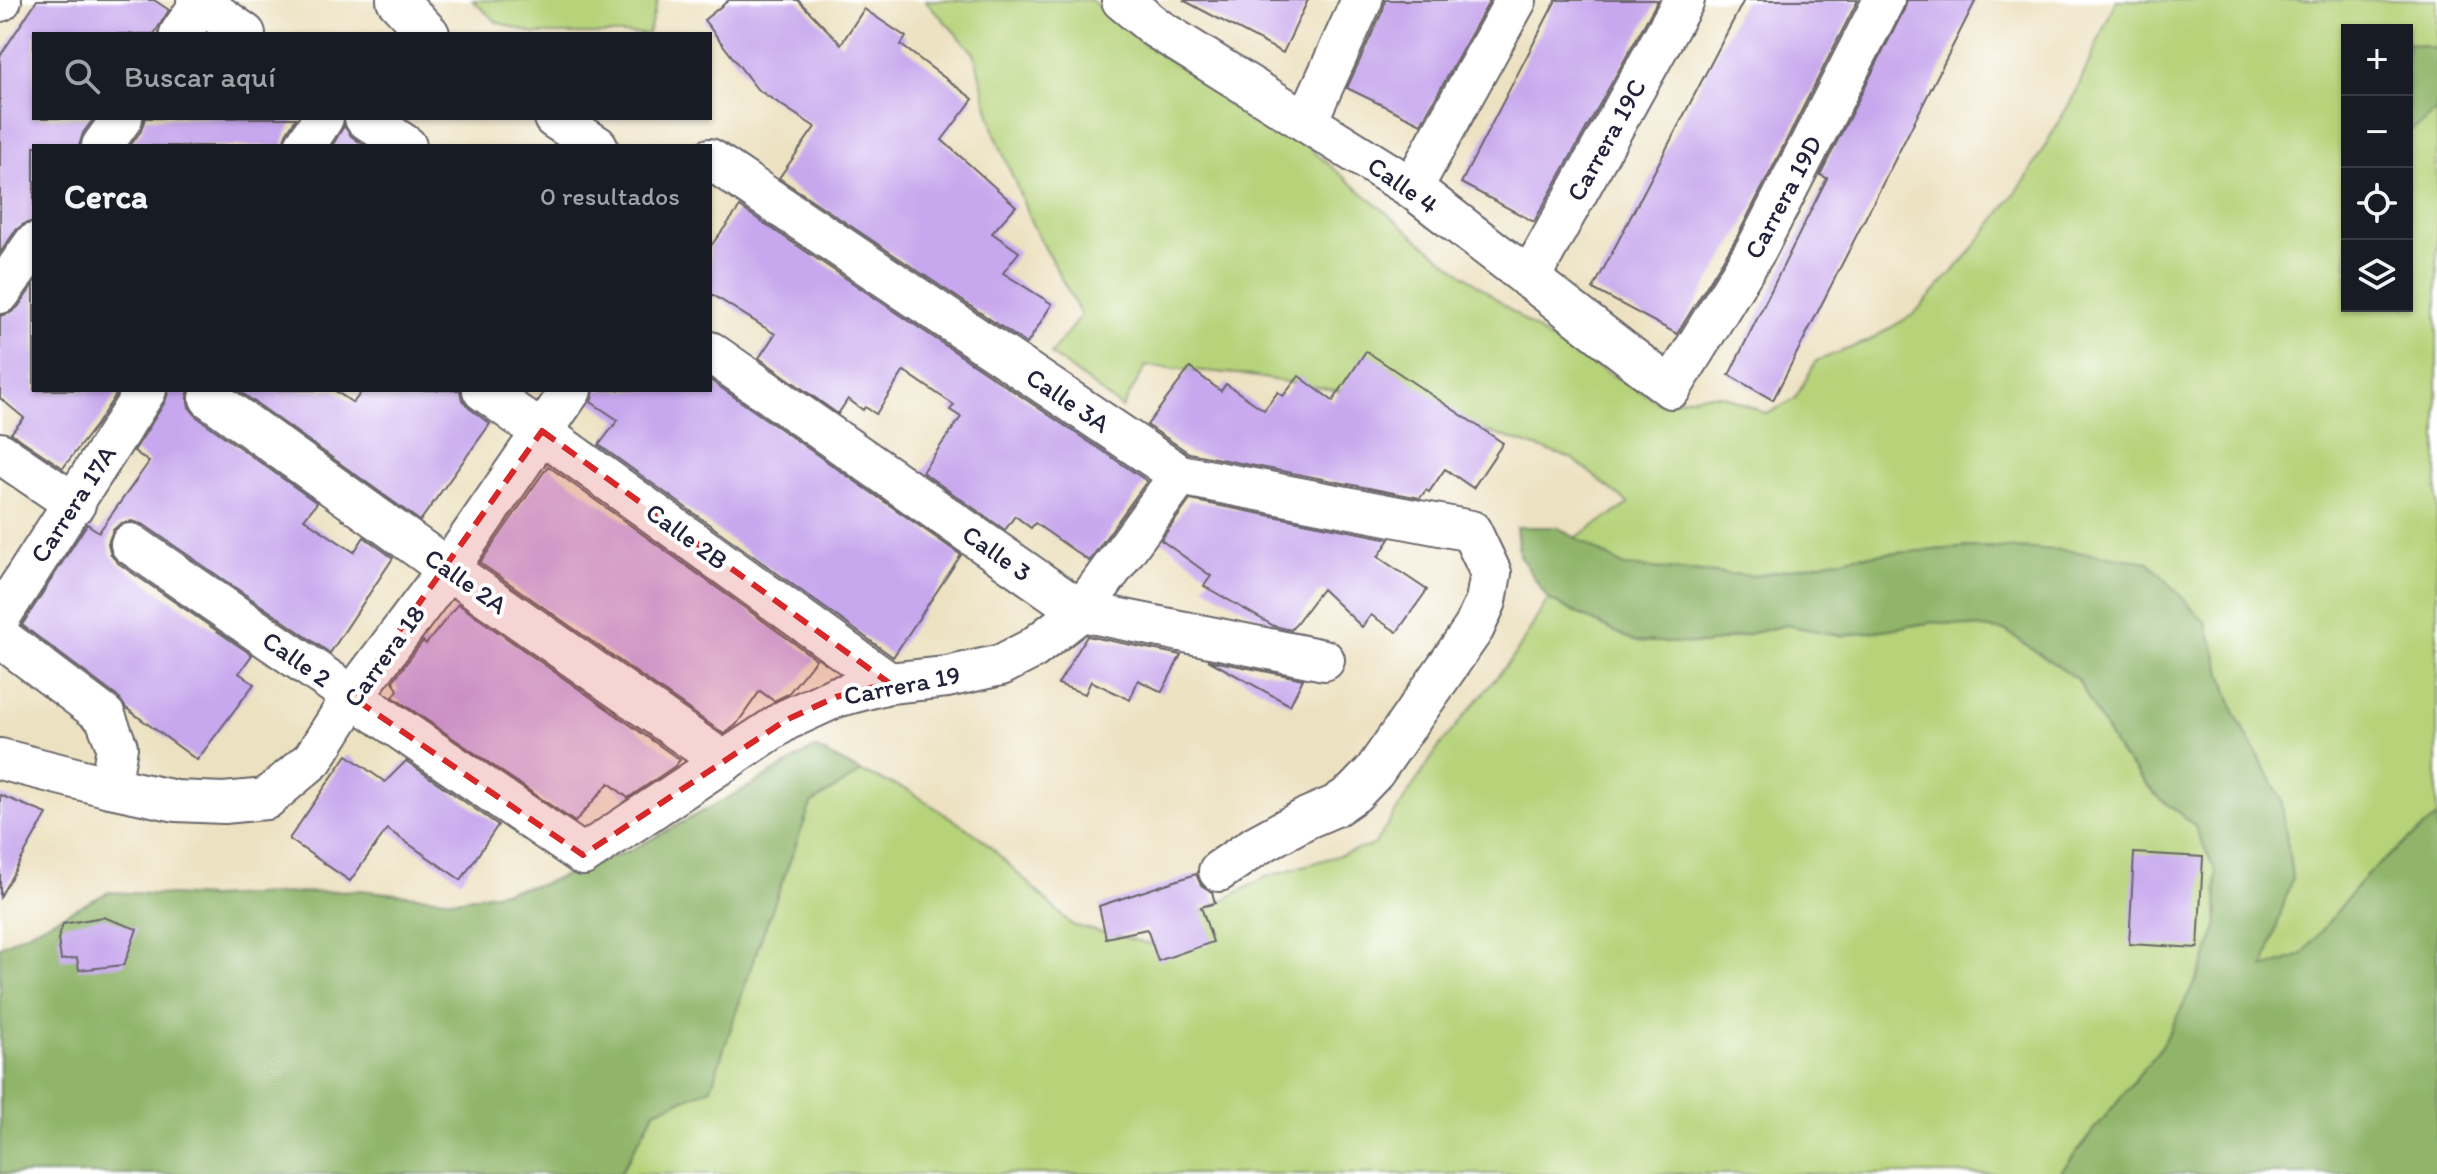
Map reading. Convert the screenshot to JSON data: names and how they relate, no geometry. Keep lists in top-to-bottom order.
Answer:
{
  "streets": {
    "street": [
      "Carrera 19C",
      "Calle 4",
      "Carrera 19D",
      "Calle 3A",
      "Carrera 17A",
      "Calle 2B",
      "Calle 3",
      "Calle 2A",
      "Carrera 18",
      "Calle 2",
      "Carrera 19"
    ]
  },
  "crossings": [
    ["Carrera 19C", "Calle 4"],
    ["Calle 4", "Carrera 19D"],
    ["Calle 3A", "Carrera 19"],
    ["Calle 2B", "Carrera 18"],
    ["Calle 2B", "Carrera 19"],
    ["Calle 3", "Carrera 19"],
    ["Calle 2A", "Carrera 18"],
    ["Calle 2A", "Carrera 19"],
    ["Carrera 18", "Calle 2"],
    ["Calle 2", "Carrera 19"]
  ],
  "page": {
    "map_buttons": ["+", "−"],
    "search": "Buscar aquí",
    "heading": ["Cerca", "0 resultados"]
  }
}
